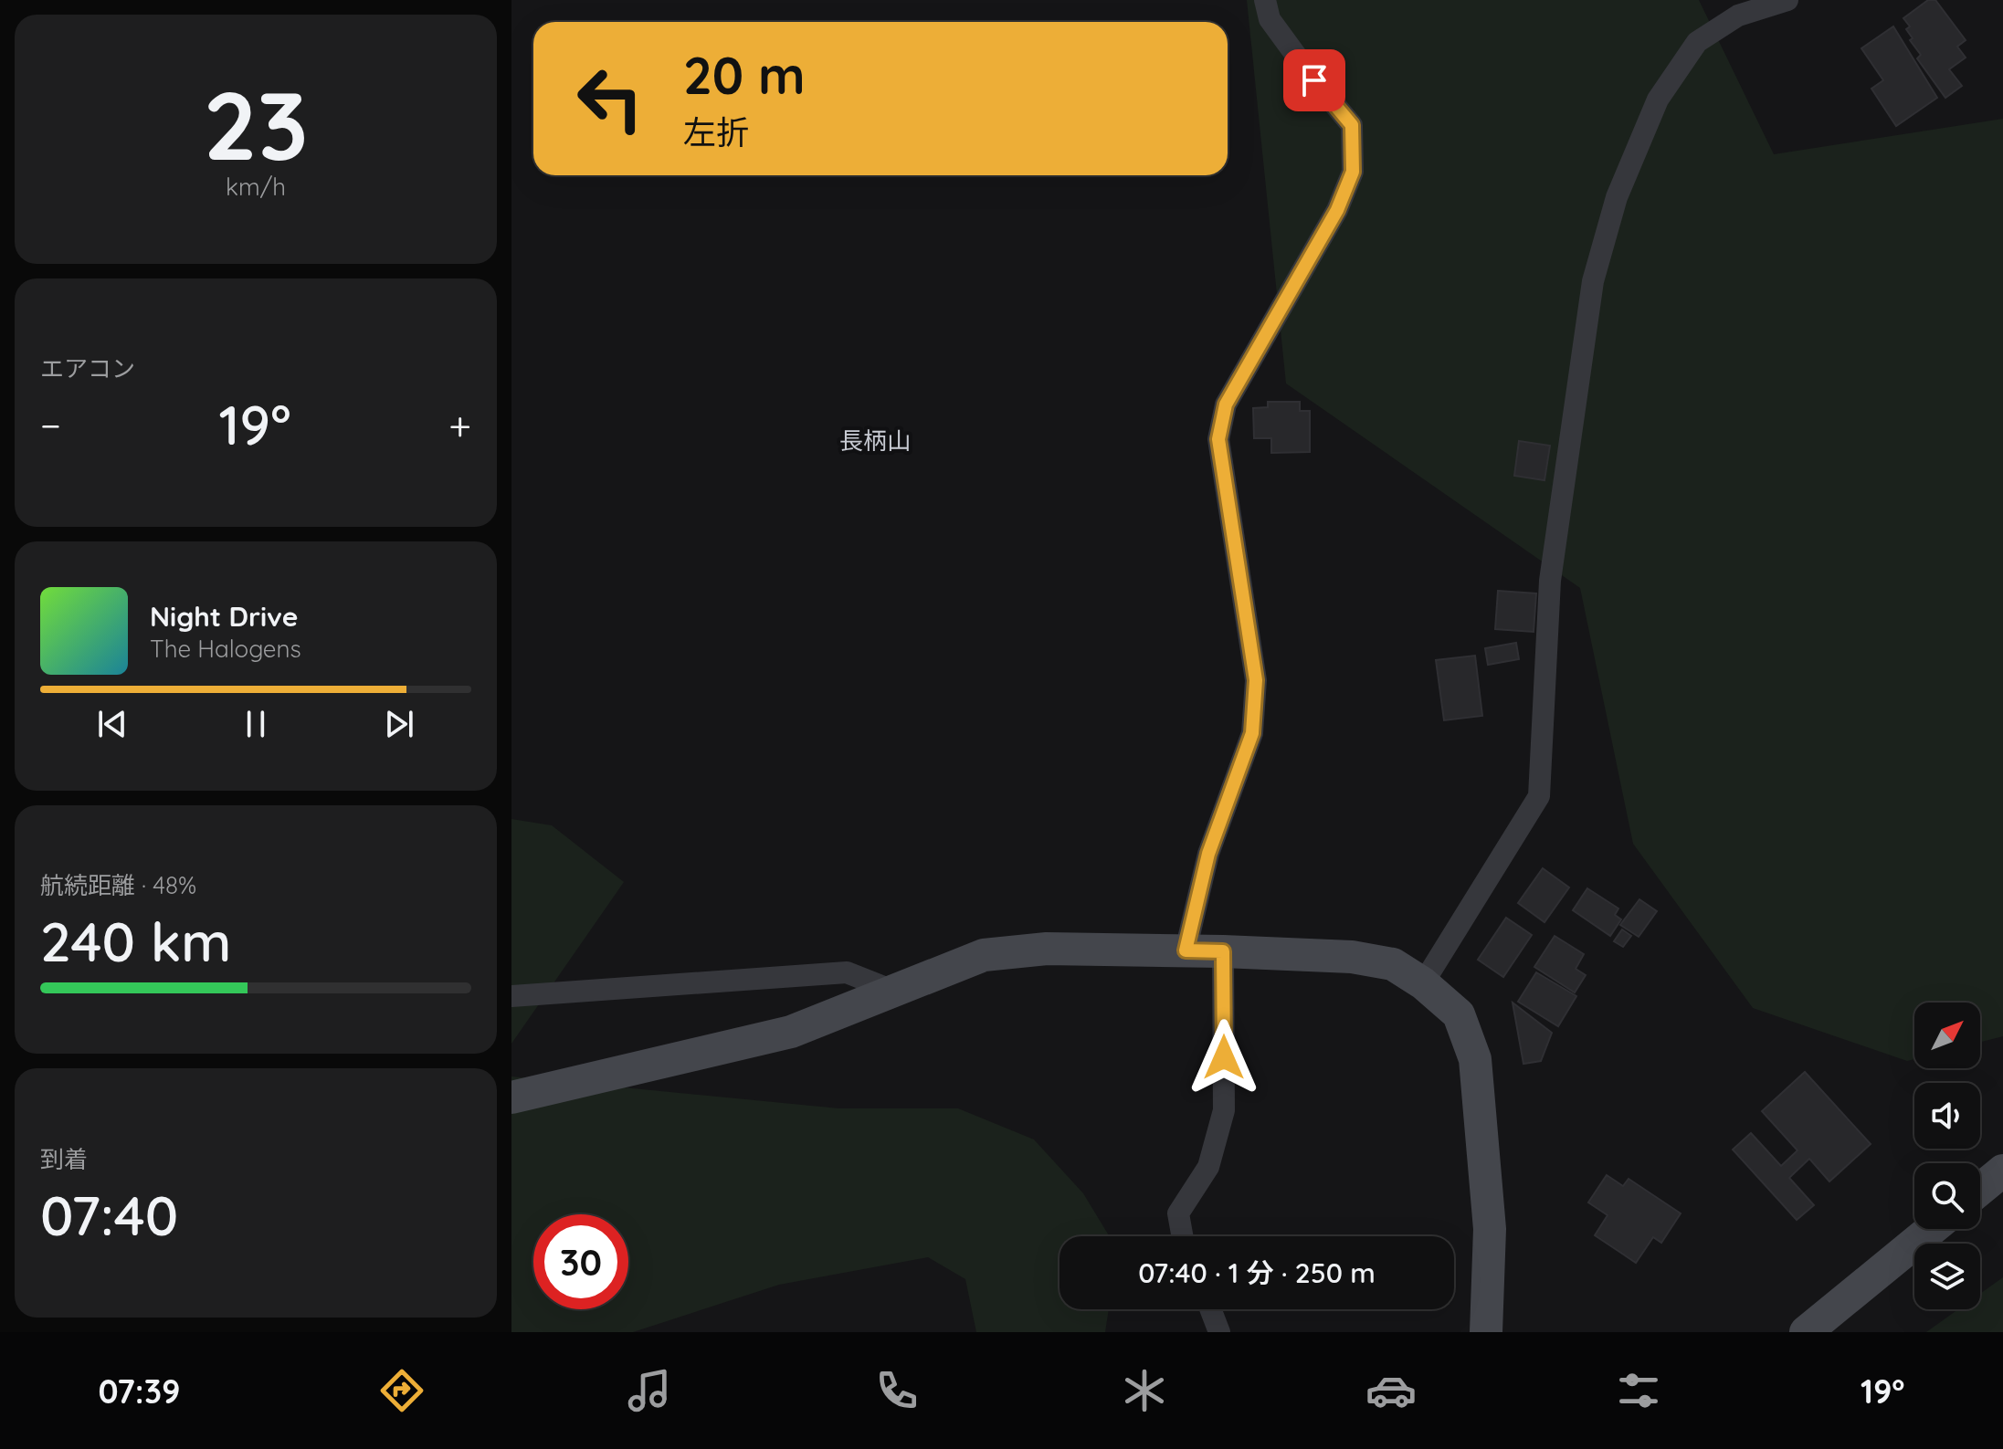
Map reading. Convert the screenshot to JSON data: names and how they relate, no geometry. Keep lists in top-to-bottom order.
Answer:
{
  "districts": ["長柄山"],
  "north": "top right",
  "page": {
    "tile": [
      ["23", "km/h"],
      "エアコン",
      ["航続距離 · 48%", "240 km"],
      ["到着", "07:40"]
    ],
    "turn": ["20 m", "左折"],
    "heat": ["−", "19°", "+"],
    "song": ["Night Drive", "The Halogens"],
    "limit": "30",
    "trip": "07:40 · 1 分 · 250 m",
    "tabs": ["07:39", "19°"]
  }
}
